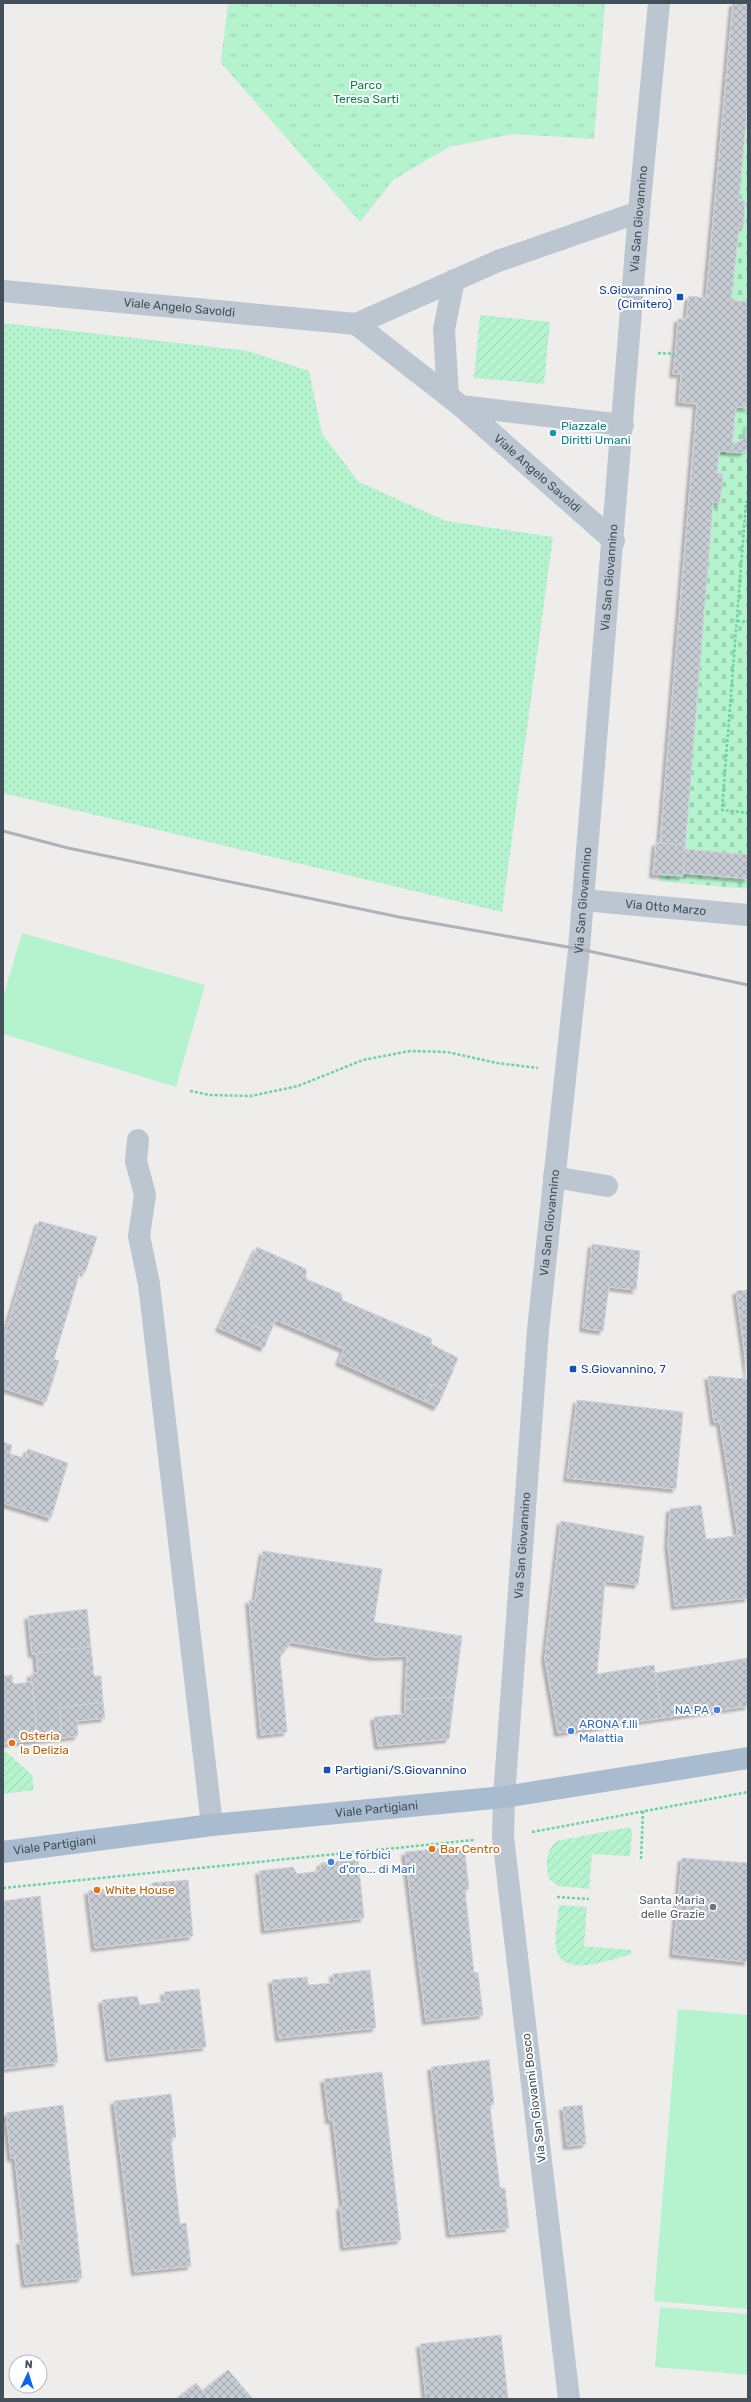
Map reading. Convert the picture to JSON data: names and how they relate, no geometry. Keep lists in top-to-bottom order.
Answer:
{
  "streets": {
    "main road": ["Viale Partigiani"],
    "street": [
      "Via San Giovannino",
      "Viale Angelo Savoldi",
      "Via Otto Marzo",
      "Via San Giovanni Bosco"
    ]
  },
  "crossings": [
    ["Via San Giovannino", "Viale Angelo Savoldi"],
    ["Via San Giovannino", "Via Otto Marzo"],
    ["Via San Giovannino", "Viale Partigiani"],
    ["Via San Giovannino", "Via San Giovanni Bosco"],
    ["Viale Partigiani", "Via San Giovanni Bosco"]
  ],
  "parks": ["Parco Teresa Sarti"],
  "places": {
    "transit": ["S.Giovannino (Cimitero)", "S.Giovannino, 7", "Partigiani/S.Giovannino"],
    "other": [
      "Piazzale Diritti Umani",
      "NA PA",
      "ARONA f.lli Malattia",
      "Osteria la Delizia",
      "Bar Centro",
      "Le forbici d'oro... di Mari",
      "White House",
      "Santa Maria delle Grazie"
    ]
  },
  "north": "top"
}
